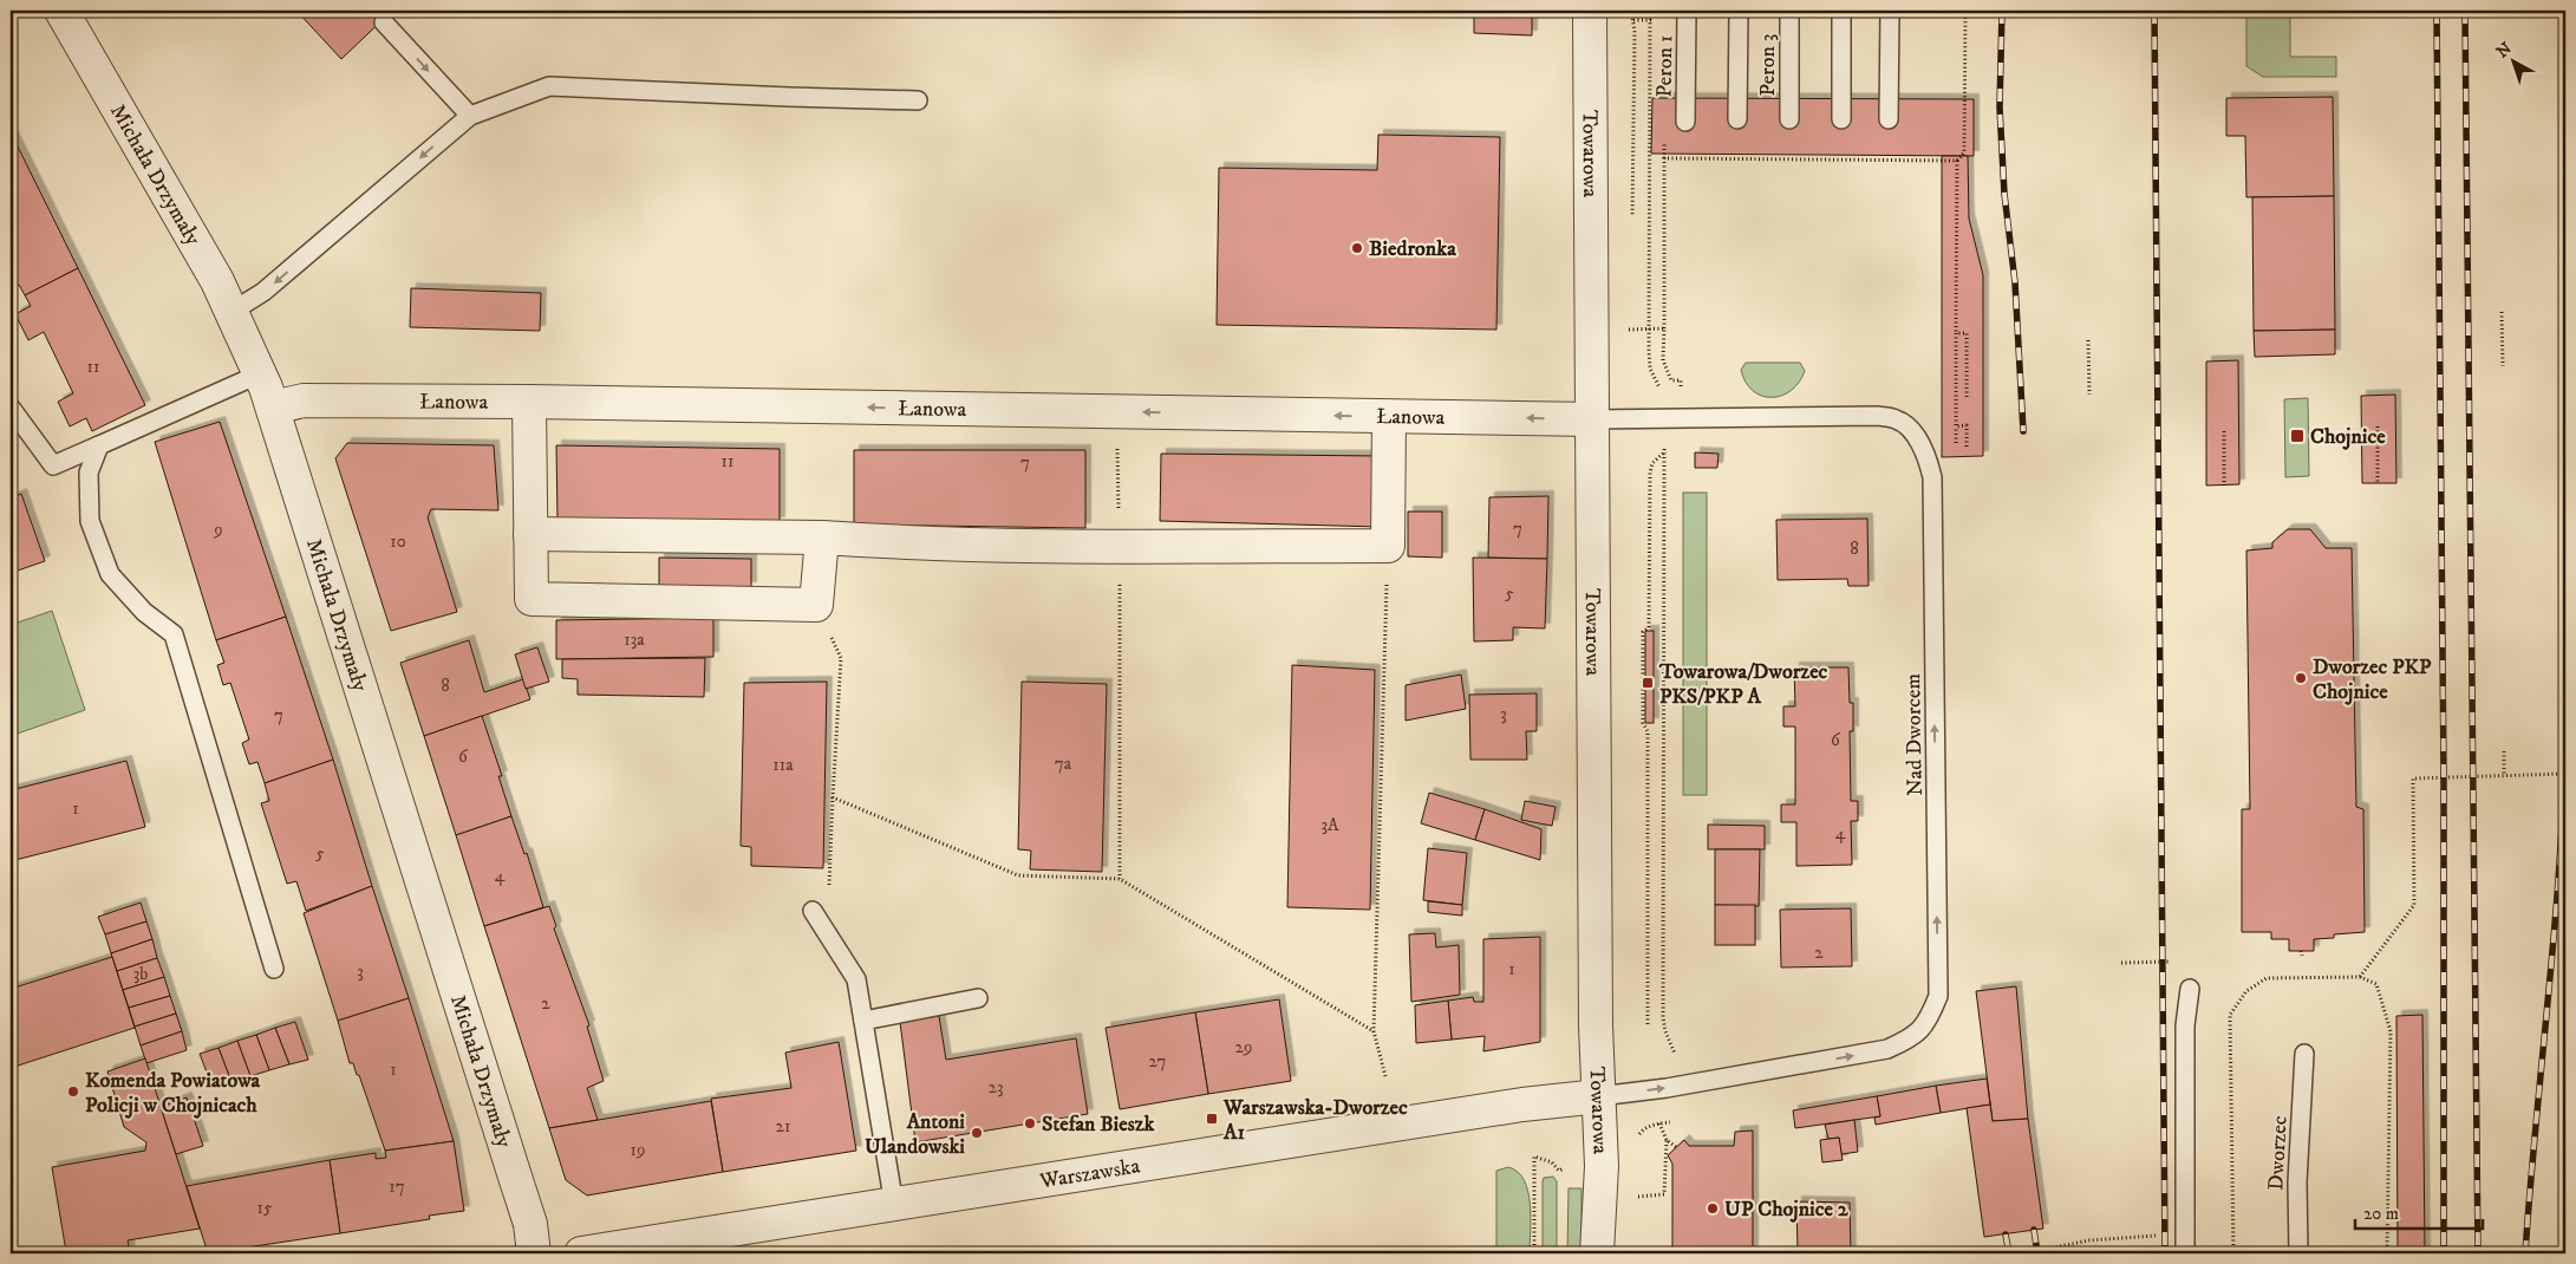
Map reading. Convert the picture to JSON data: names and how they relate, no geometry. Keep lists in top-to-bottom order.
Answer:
{
  "streets": {
    "street": [
      "Towarowa",
      "Michała Drzymały",
      "Łanowa",
      "Warszawska"
    ],
    "lane": [
      "Peron 3",
      "Peron 1",
      "Nad Dworcem",
      "Dworzec"
    ]
  },
  "crossings": [
    ["Towarowa", "Łanowa"],
    ["Towarowa", "Nad Dworcem"],
    ["Towarowa", "Warszawska"],
    ["Michała Drzymały", "Łanowa"],
    ["Łanowa", "Nad Dworcem"],
    ["Nad Dworcem", "Warszawska"]
  ],
  "places": {
    "other": [
      "Biedronka",
      "Dworzec PKP Chojnice",
      "Komenda Powiatowa Policji w Chojnicach",
      "Stefan Bieszk",
      "Antoni Ulandowski",
      "UP Chojnice 2"
    ],
    "transit": ["Chojnice", "Towarowa/Dworzec PKS/PKP A", "Warszawska-Dworzec A1"]
  },
  "house_numbers": [
    "11",
    "11",
    "7",
    "7",
    "9",
    "10",
    "8",
    "5",
    "13a",
    "8",
    "3",
    "7",
    "6",
    "6",
    "7a",
    "11a",
    "1",
    "3A",
    "4",
    "5",
    "4",
    "2",
    "1",
    "3",
    "3b",
    "2",
    "29",
    "27",
    "1",
    "23",
    "21",
    "19",
    "17",
    "15"
  ],
  "scale_bar": "20 m",
  "north": "top left"
}
